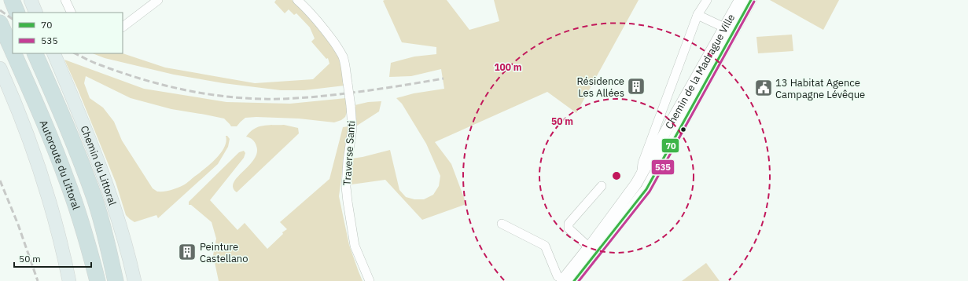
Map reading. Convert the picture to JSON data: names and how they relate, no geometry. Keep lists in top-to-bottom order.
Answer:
{
  "streets": {
    "highway": ["Autoroute du Littoral"],
    "main road": ["Chemin du Littoral"],
    "street": ["Chemin de la Madrague Ville", "Traverse Santi"]
  },
  "places": {
    "building": ["Résidence Les Allées", "Peinture Castellano"],
    "public building": ["13 Habitat Agence Campagne Lévêque"]
  },
  "lines": ["transit line 70", "transit line 535"],
  "legend": ["70", "535"],
  "scale_bar": "50 m",
  "rings": ["100 m", "50 m"]
}
